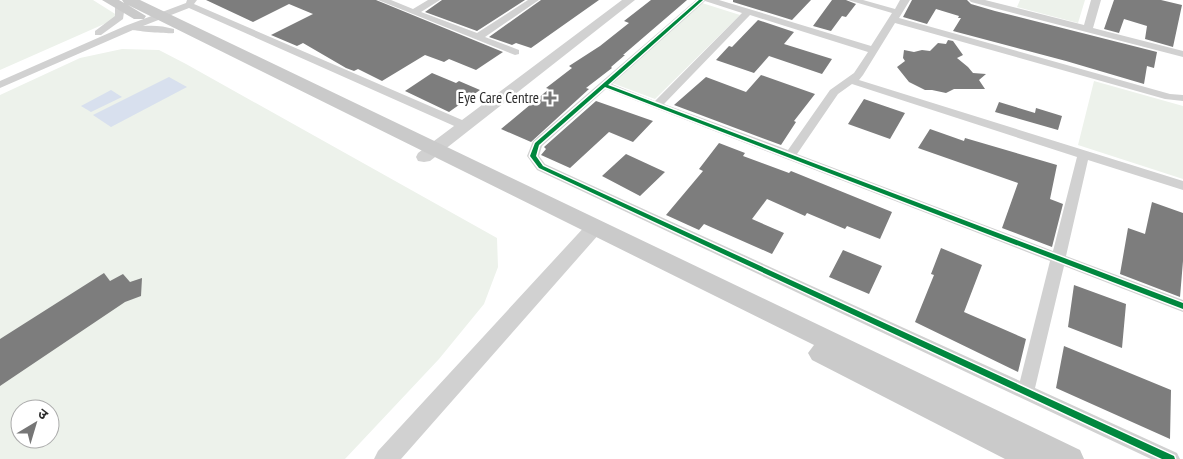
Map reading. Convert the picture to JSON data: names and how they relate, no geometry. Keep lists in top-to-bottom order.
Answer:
{
  "places": {
    "health": ["Eye Care Centre"]
  },
  "north": "top right"
}
